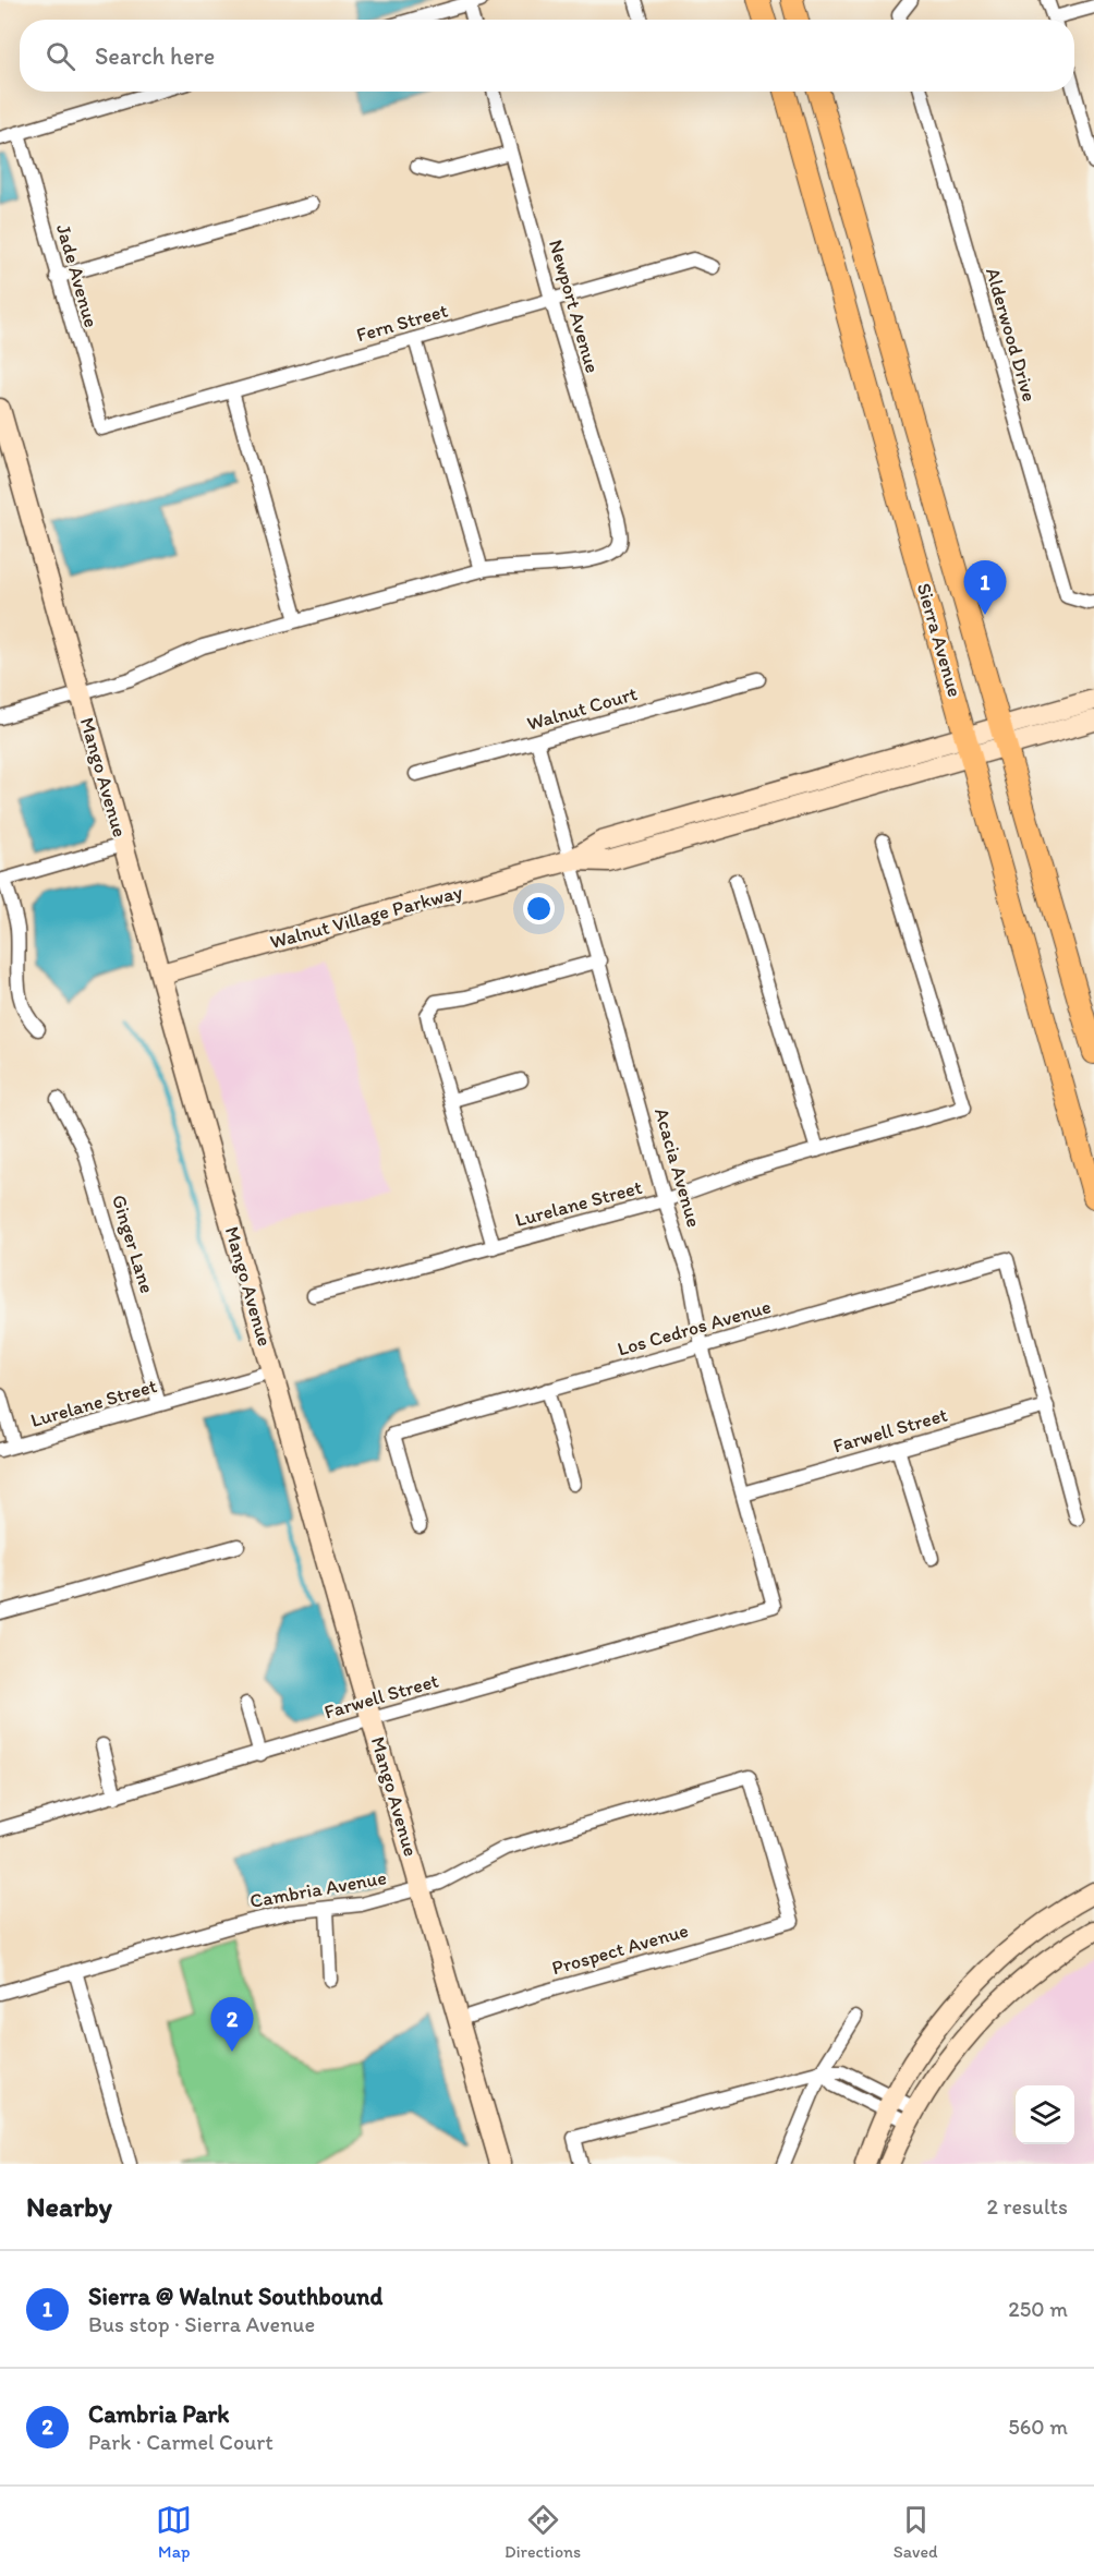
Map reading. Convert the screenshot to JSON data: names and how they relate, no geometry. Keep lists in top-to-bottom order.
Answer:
{
  "streets": {
    "main road": ["Sierra Avenue"],
    "street": [
      "Jade Avenue",
      "Newport Avenue",
      "Fern Street",
      "Alderwood Drive",
      "Walnut Court",
      "Mango Avenue",
      "Walnut Village Parkway",
      "Acacia Avenue",
      "Lurelane Street",
      "Ginger Lane",
      "Los Cedros Avenue",
      "Farwell Street",
      "Cambria Avenue",
      "Prospect Avenue"
    ]
  },
  "crossings": [
    ["Jade Avenue", "Fern Street"],
    ["Newport Avenue", "Fern Street"],
    ["Sierra Avenue", "Walnut Village Parkway"],
    ["Walnut Court", "Acacia Avenue"],
    ["Mango Avenue", "Walnut Village Parkway"],
    ["Mango Avenue", "Lurelane Street"],
    ["Mango Avenue", "Farwell Street"],
    ["Mango Avenue", "Cambria Avenue"],
    ["Mango Avenue", "Prospect Avenue"],
    ["Walnut Village Parkway", "Acacia Avenue"],
    ["Acacia Avenue", "Lurelane Street"],
    ["Acacia Avenue", "Los Cedros Avenue"],
    ["Acacia Avenue", "Farwell Street"],
    ["Lurelane Street", "Ginger Lane"],
    ["Los Cedros Avenue", "Farwell Street"],
    ["Cambria Avenue", "Prospect Avenue"]
  ],
  "page": {
    "search": "Search here",
    "pins": ["1", "2"],
    "heading": ["Nearby", "2 results"],
    "list": [
      {
        "mark": "1",
        "name": "Sierra @ Walnut Southbound",
        "note": "Bus stop · Sierra Avenue",
        "value": "250 m"
      },
      {
        "mark": "2",
        "name": "Cambria Park",
        "note": "Park · Carmel Court",
        "value": "560 m"
      }
    ],
    "nav": ["Map", "Directions", "Saved"]
  }
}
